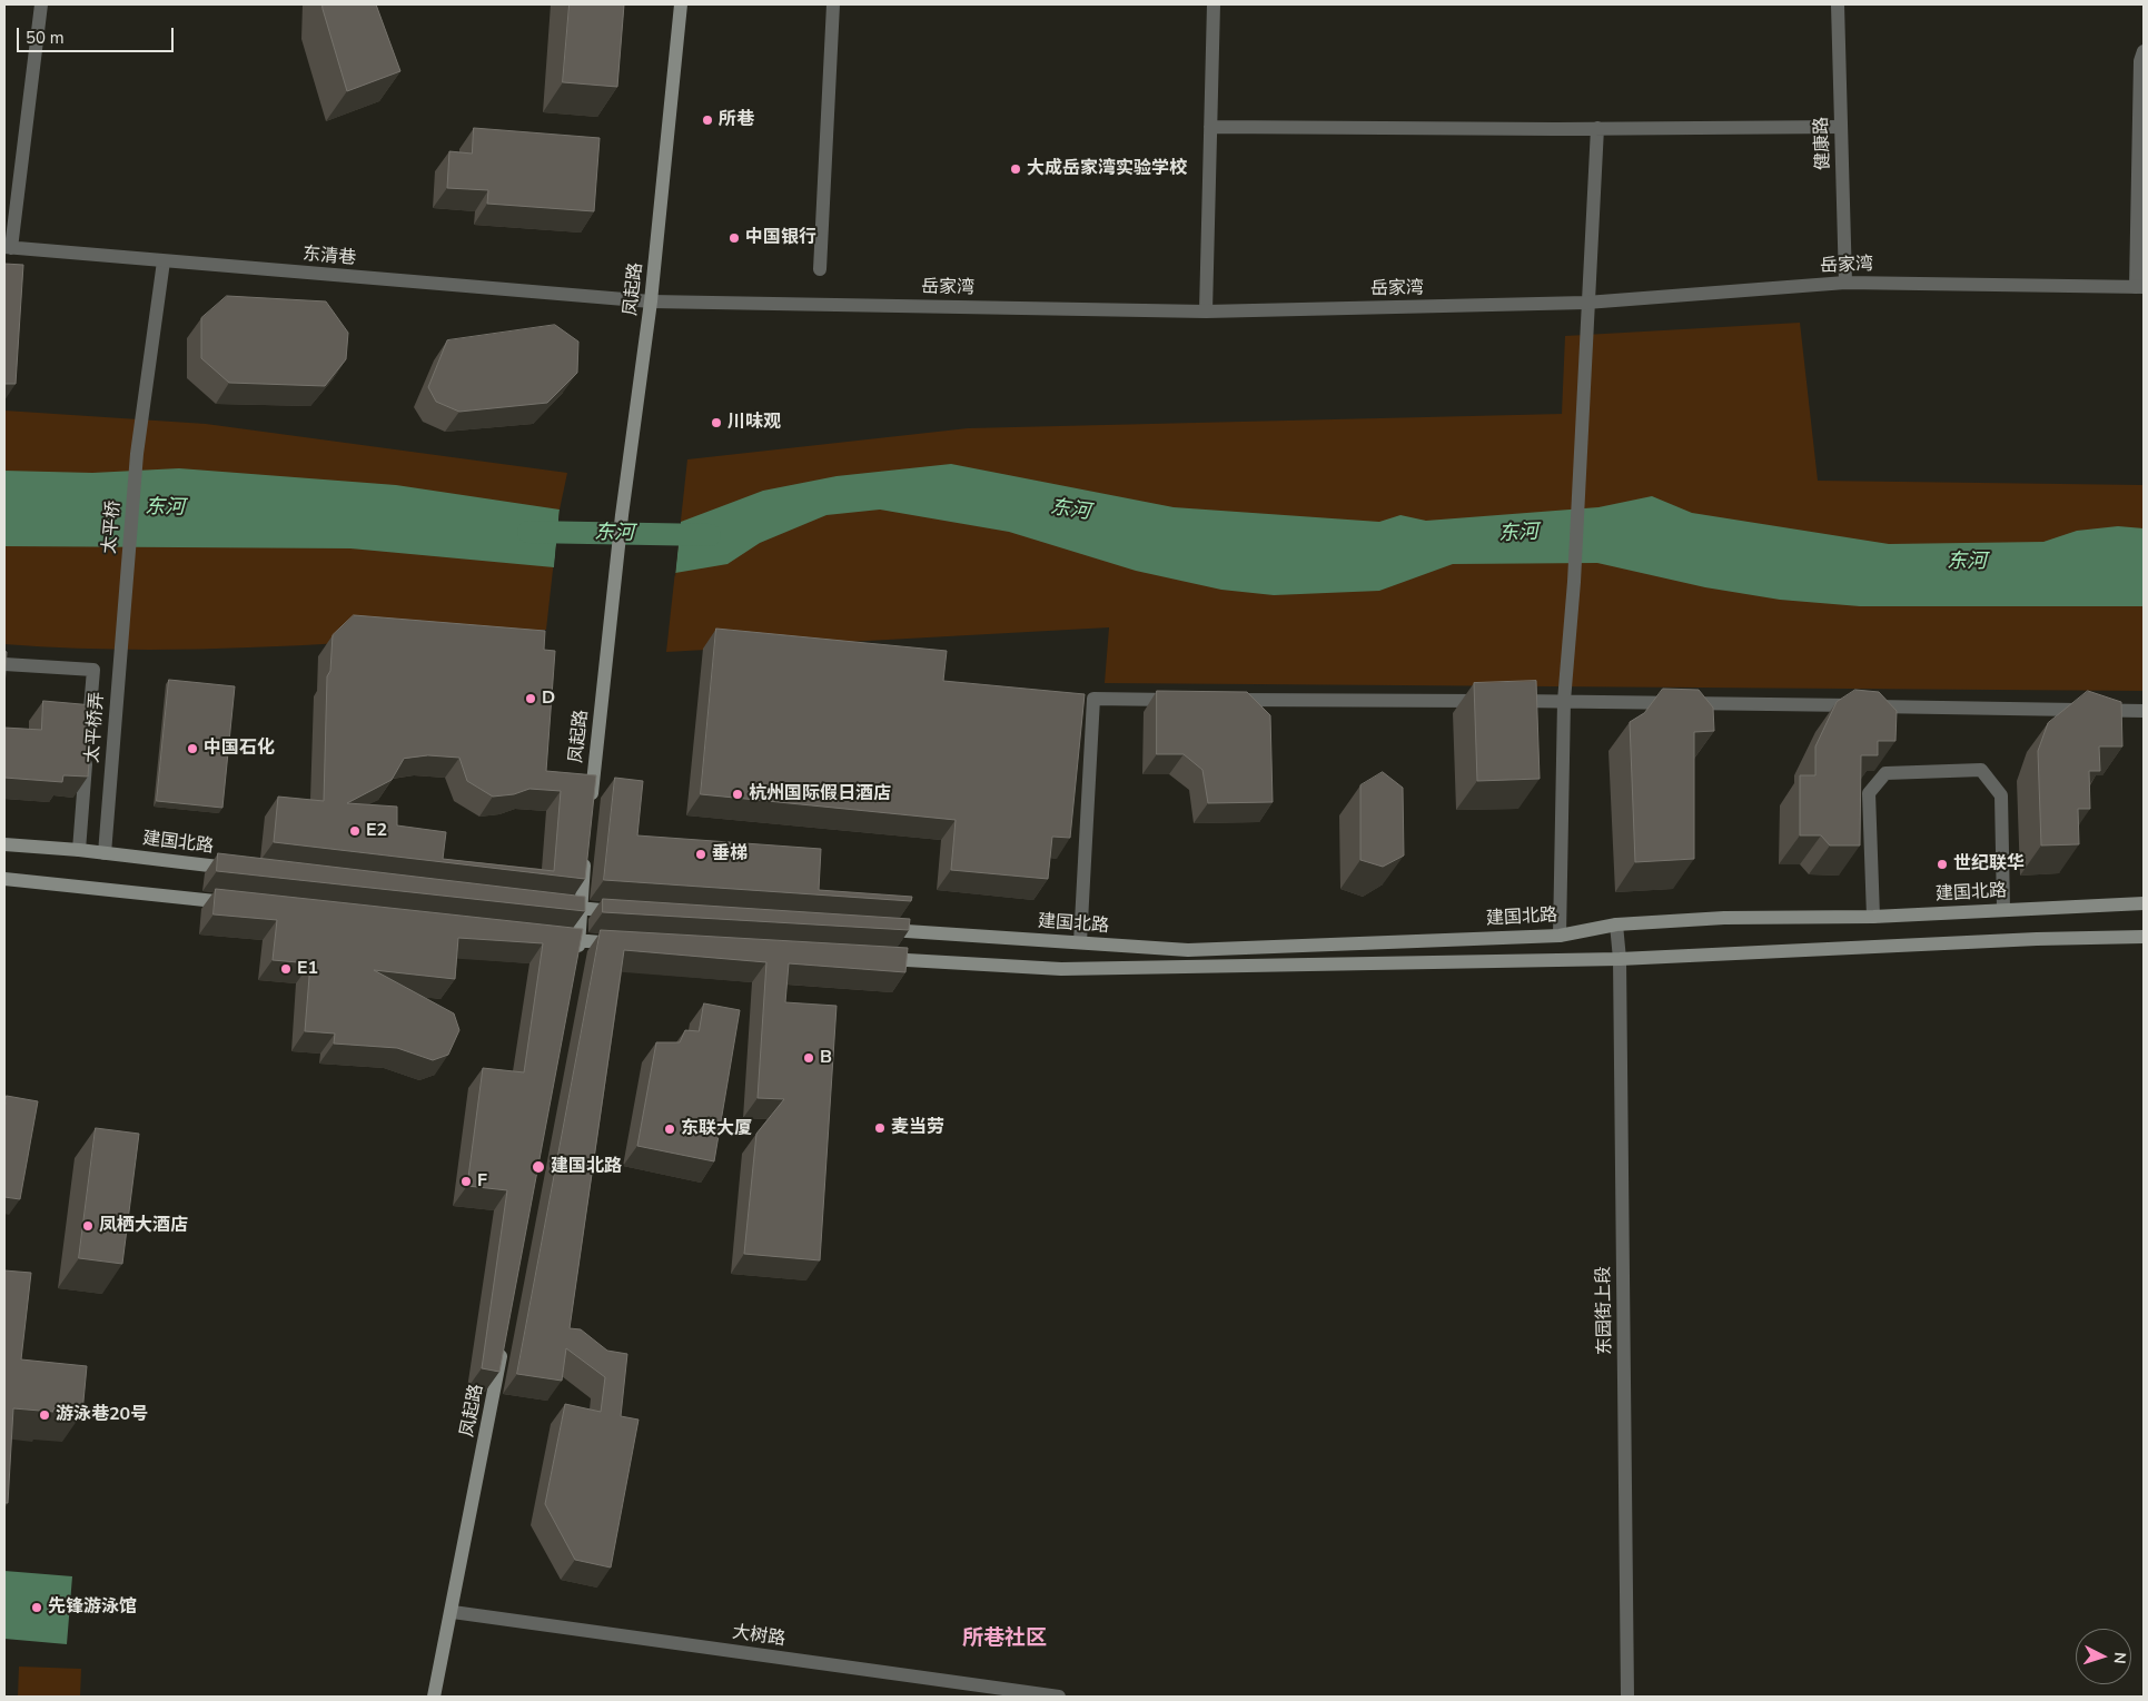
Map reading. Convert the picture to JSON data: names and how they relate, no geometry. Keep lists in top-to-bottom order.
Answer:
{
  "streets": {
    "main road": ["凤起路", "建国北路"],
    "street": [
      "健康路",
      "东清巷",
      "岳家湾",
      "太平桥",
      "太平桥弄",
      "东园街上段",
      "大树路"
    ]
  },
  "crossings": [
    ["健康路", "岳家湾"],
    ["东清巷", "岳家湾"],
    ["东清巷", "凤起路"],
    ["东清巷", "太平桥"],
    ["岳家湾", "凤起路"],
    ["凤起路", "大树路"],
    ["太平桥", "太平桥弄"],
    ["太平桥弄", "建国北路"],
    ["建国北路", "东园街上段"]
  ],
  "districts": ["所巷社区"],
  "water": ["东河"],
  "places": [
    "所巷",
    "大成岳家湾实验学校",
    "中国银行",
    "川味观",
    "D",
    "中国石化",
    "杭州国际假日酒店",
    "E2",
    "垂梯",
    "世纪联华",
    "E1",
    "B",
    "麦当劳",
    "东联大厦",
    "建国北路",
    "F",
    "凤栖大酒店",
    "游泳巷20号",
    "先锋游泳馆"
  ],
  "scale_bar": "50 m",
  "north": "right"
}
